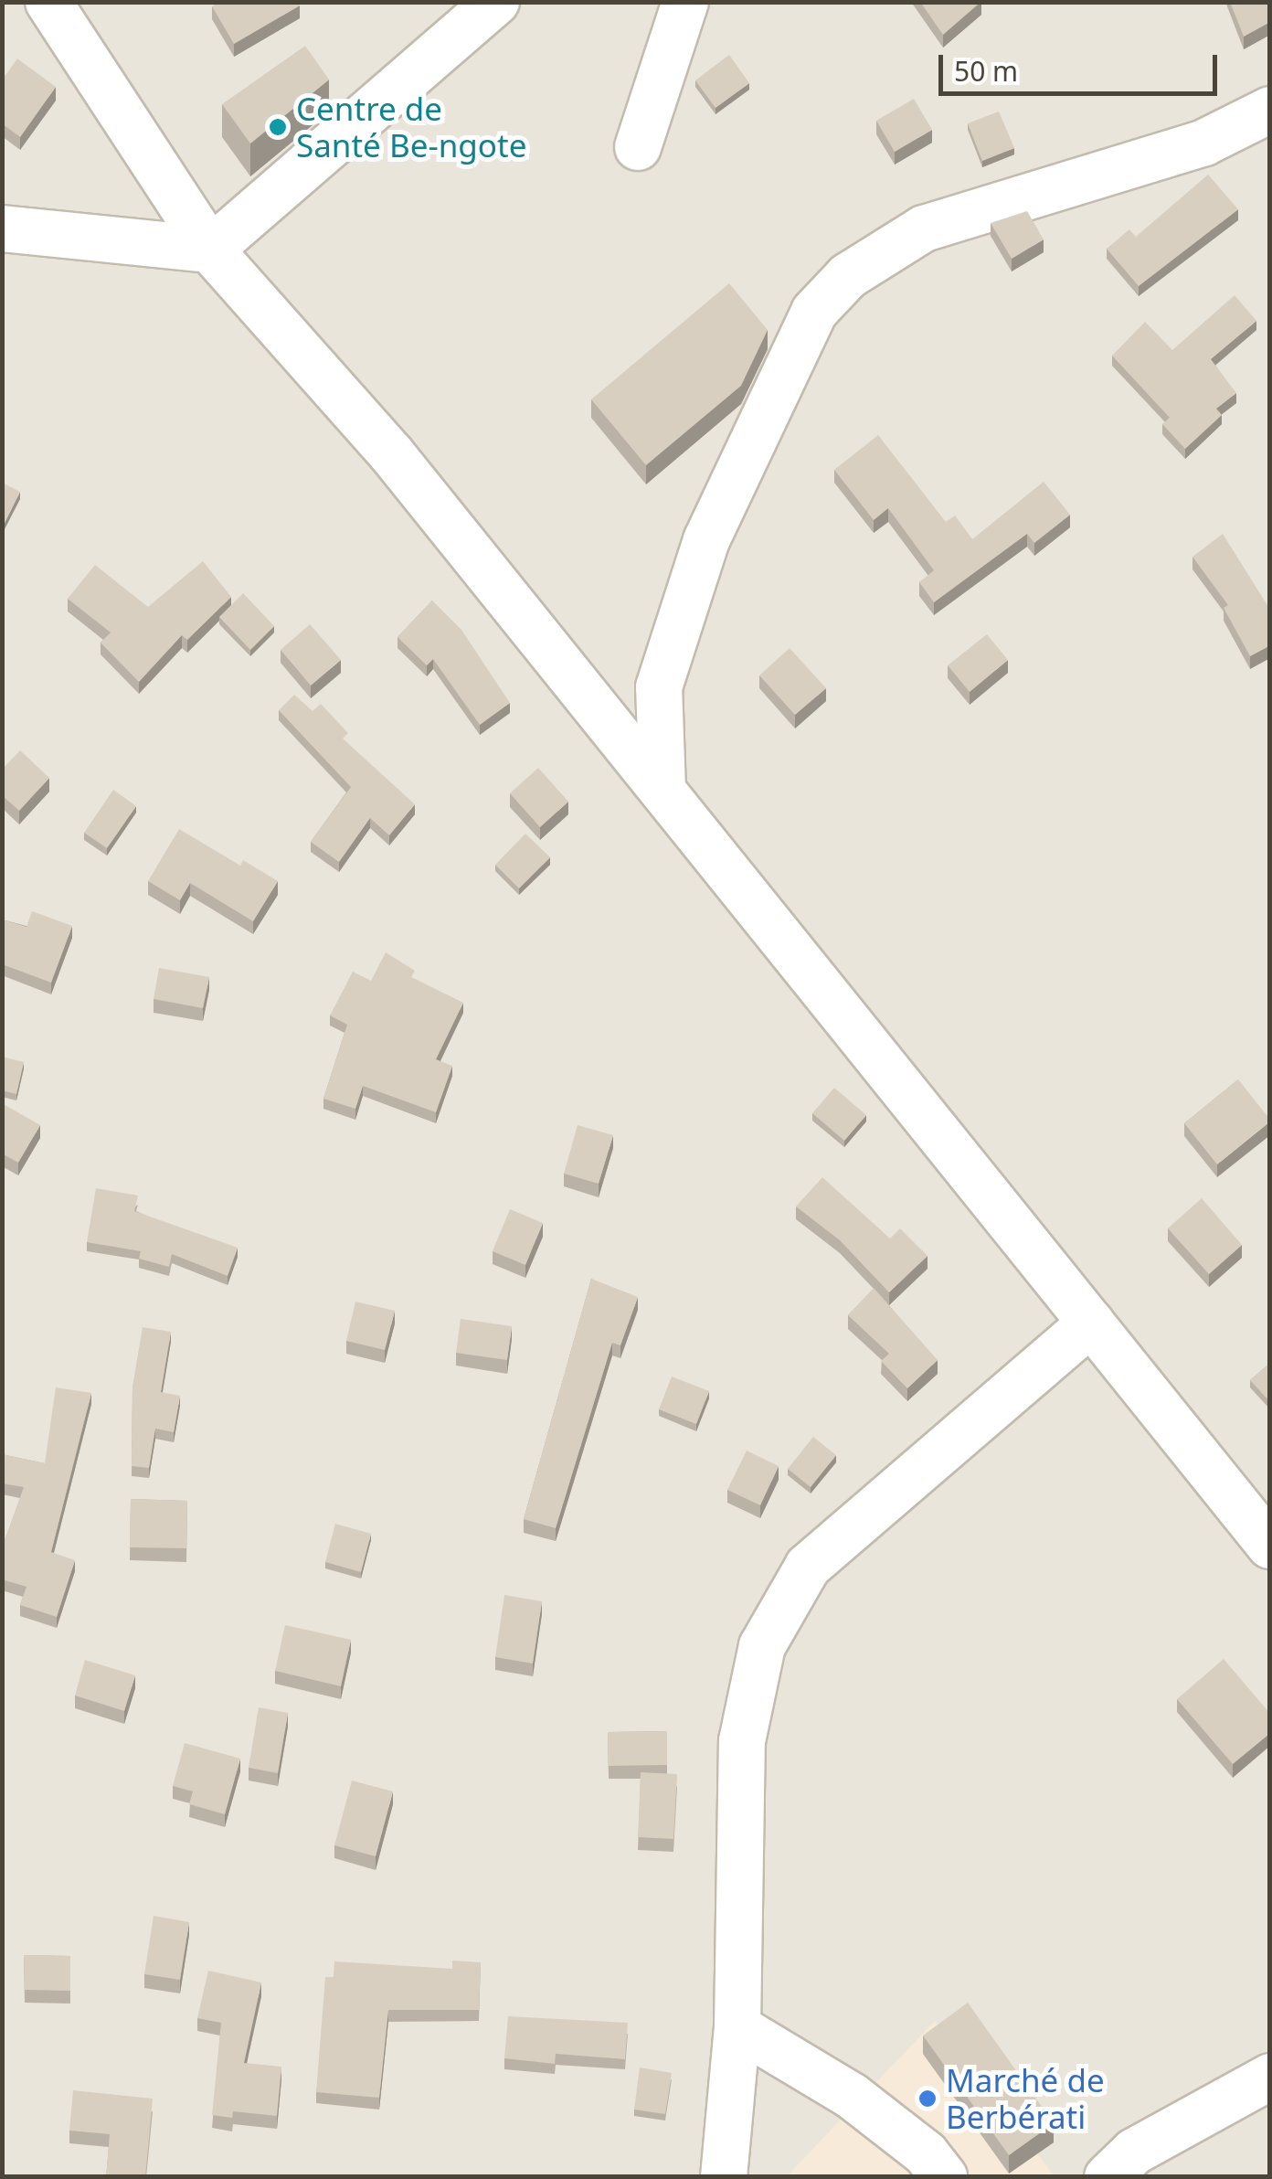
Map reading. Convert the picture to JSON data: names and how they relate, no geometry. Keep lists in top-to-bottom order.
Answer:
{
  "places": ["Centre de Santé Be-ngote", "Marché de Berbérati"],
  "scale_bar": "50 m"
}
